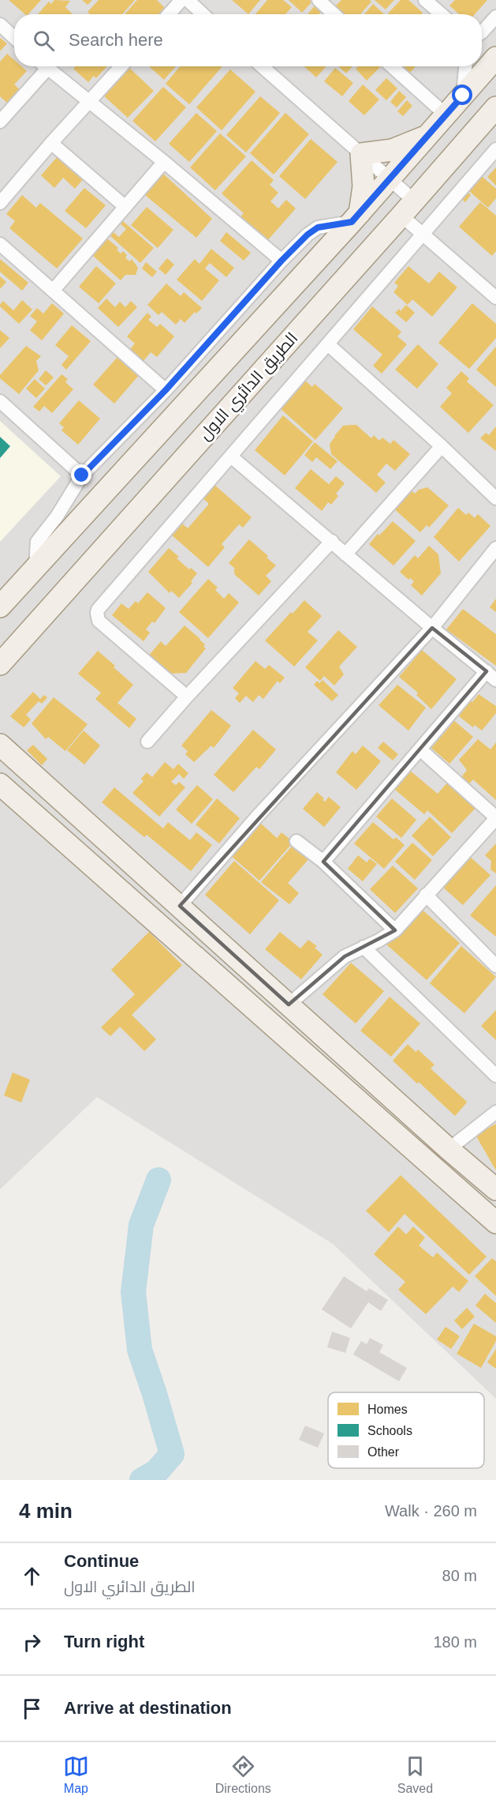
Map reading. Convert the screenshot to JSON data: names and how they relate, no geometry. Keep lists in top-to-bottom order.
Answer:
{
  "streets": {
    "main road": ["الطريق الدائري الاول"]
  },
  "legend": ["Homes", "Schools", "Other"],
  "page": {
    "search": "Search here",
    "heading": ["4 min", "Walk · 260 m"],
    "list": [
      ["Continue", "الطريق الدائري الاول", "80 m"],
      ["Turn right", "180 m"],
      "Arrive at destination"
    ],
    "nav": ["Map", "Directions", "Saved"]
  }
}
